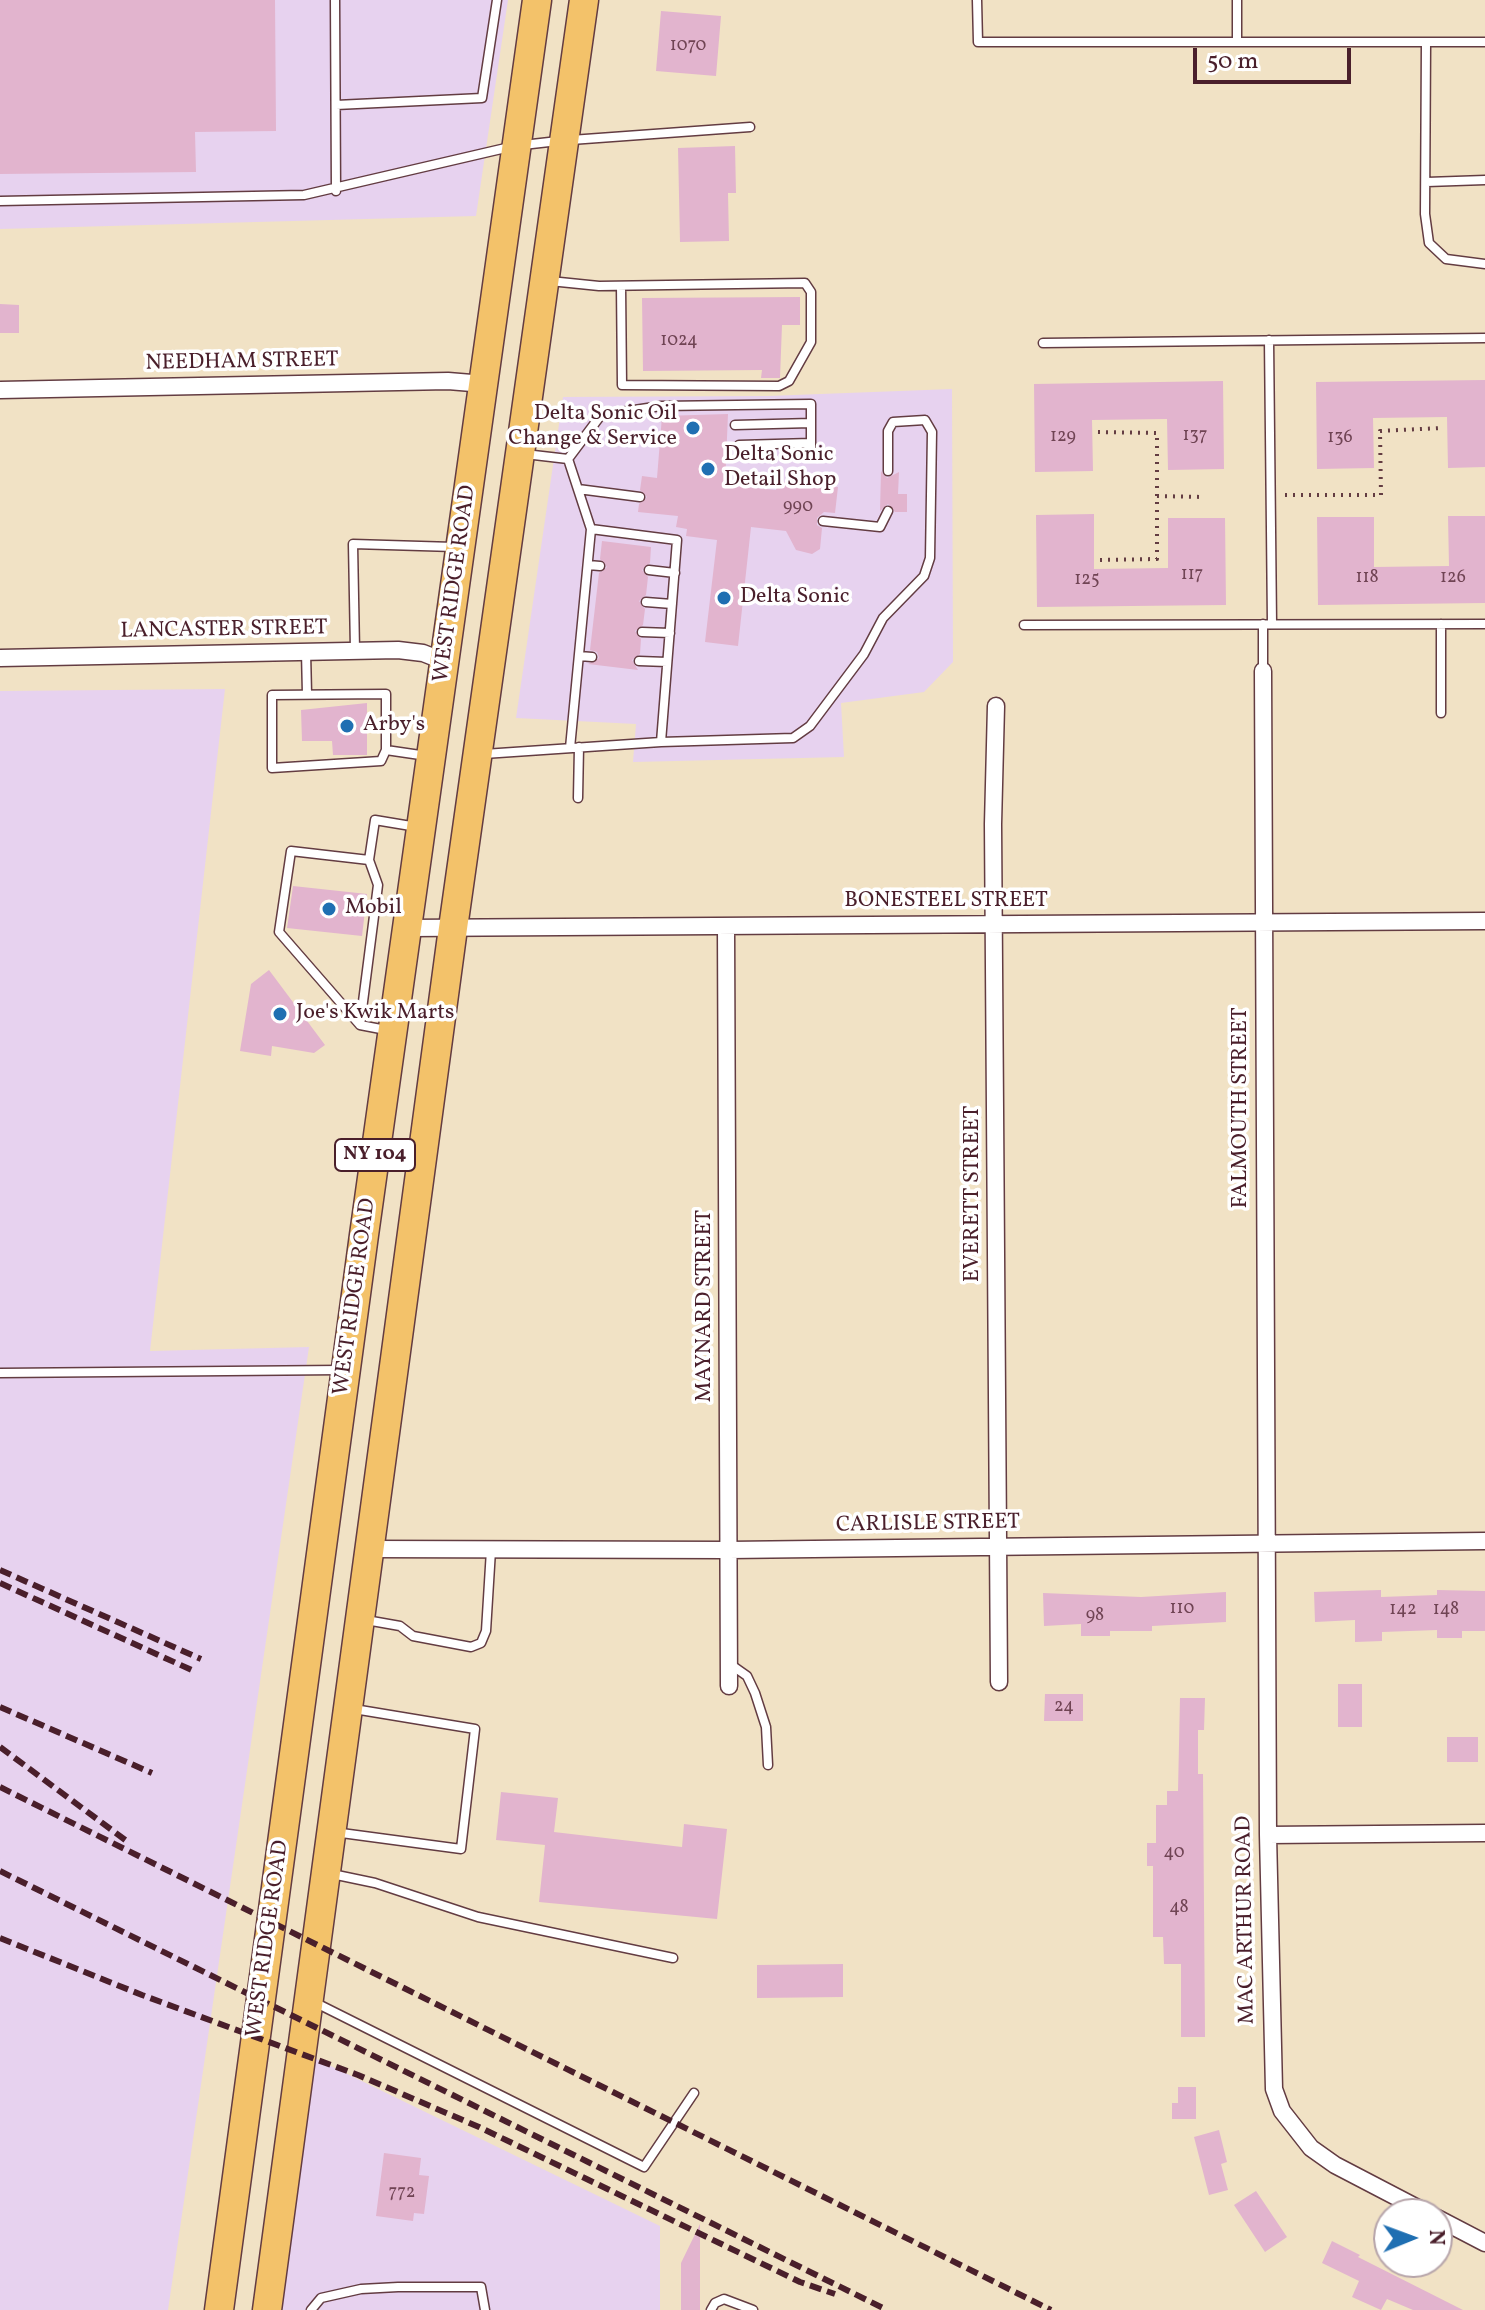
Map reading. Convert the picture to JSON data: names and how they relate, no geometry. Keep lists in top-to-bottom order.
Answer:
{
  "streets": {
    "highway": ["WEST RIDGE ROAD", "NY 104"],
    "street": [
      "NEEDHAM STREET",
      "LANCASTER STREET",
      "BONESTEEL STREET",
      "FALMOUTH STREET",
      "EVERETT STREET",
      "MAYNARD STREET",
      "CARLISLE STREET",
      "MAC ARTHUR ROAD"
    ]
  },
  "crossings": [
    ["NEEDHAM STREET", "WEST RIDGE ROAD"],
    ["WEST RIDGE ROAD", "LANCASTER STREET"],
    ["WEST RIDGE ROAD", "BONESTEEL STREET"],
    ["WEST RIDGE ROAD", "CARLISLE STREET"],
    ["BONESTEEL STREET", "FALMOUTH STREET"],
    ["BONESTEEL STREET", "EVERETT STREET"],
    ["BONESTEEL STREET", "MAYNARD STREET"],
    ["FALMOUTH STREET", "CARLISLE STREET"],
    ["FALMOUTH STREET", "MAC ARTHUR ROAD"],
    ["EVERETT STREET", "CARLISLE STREET"],
    ["MAYNARD STREET", "CARLISLE STREET"],
    ["CARLISLE STREET", "MAC ARTHUR ROAD"]
  ],
  "places": [
    "Delta Sonic Oil Change & Service",
    "Delta Sonic Detail Shop",
    "Delta Sonic",
    "Arby's",
    "Mobil",
    "Joe's Kwik Marts"
  ],
  "house_numbers": [
    "1070",
    "1024",
    "137",
    "129",
    "136",
    "990",
    "117",
    "118",
    "126",
    "125",
    "110",
    "142",
    "148",
    "98",
    "24",
    "40",
    "48",
    "772"
  ],
  "scale_bar": "50 m",
  "north": "right"
}
